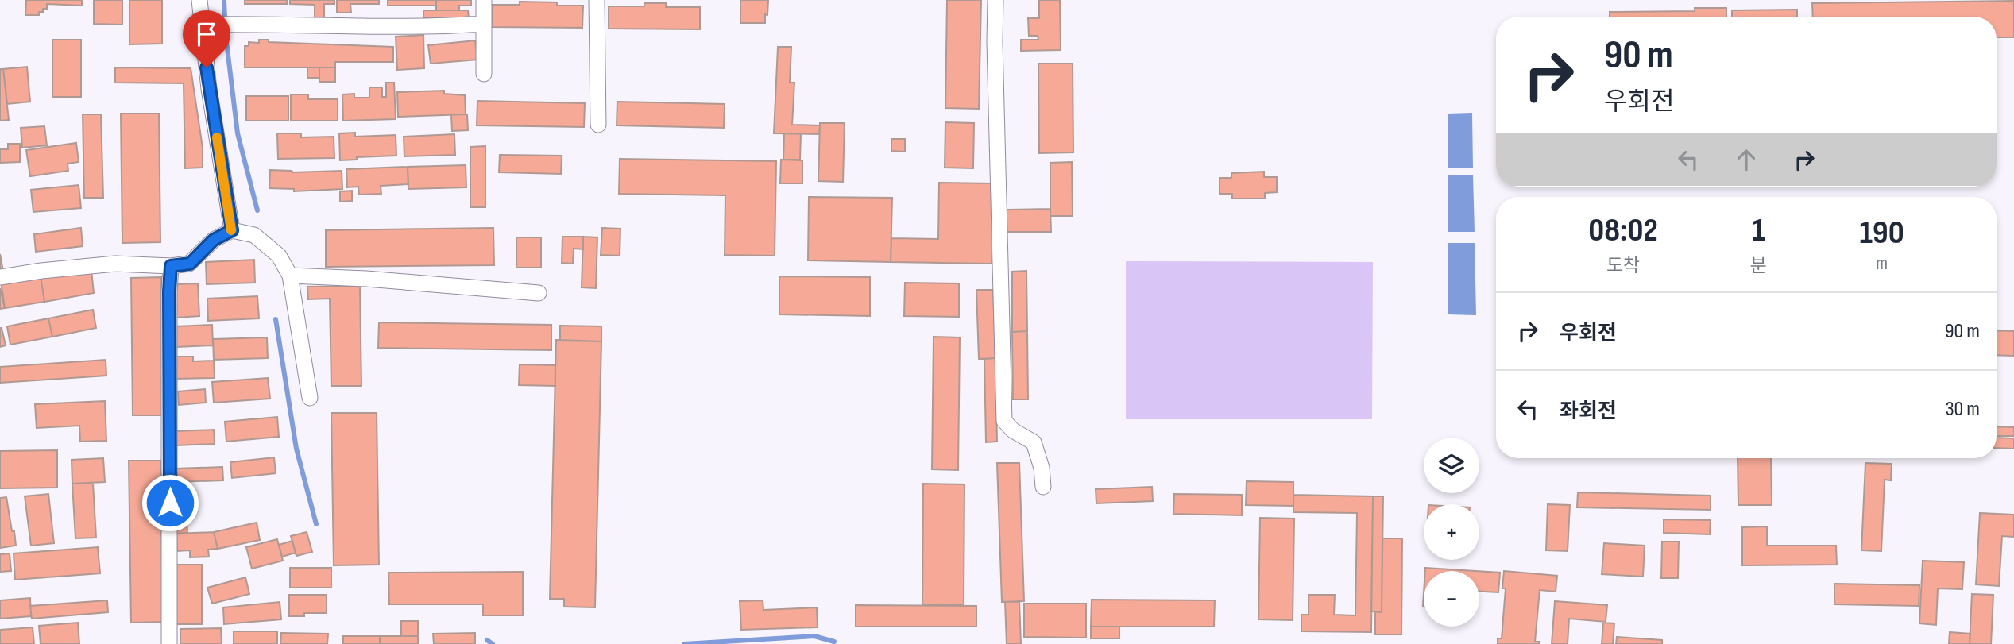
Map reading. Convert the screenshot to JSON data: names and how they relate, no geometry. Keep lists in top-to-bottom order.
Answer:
{
  "page": {
    "turn": ["90 m", "우회전"],
    "eta": [
      "08:02",
      "도착",
      "1",
      "분",
      "190",
      "m"
    ],
    "list": [
      {
        "name": "우회전",
        "value": "90 m"
      },
      {
        "name": "좌회전",
        "value": "30 m"
      }
    ],
    "map_buttons": ["+", "−"]
  }
}
